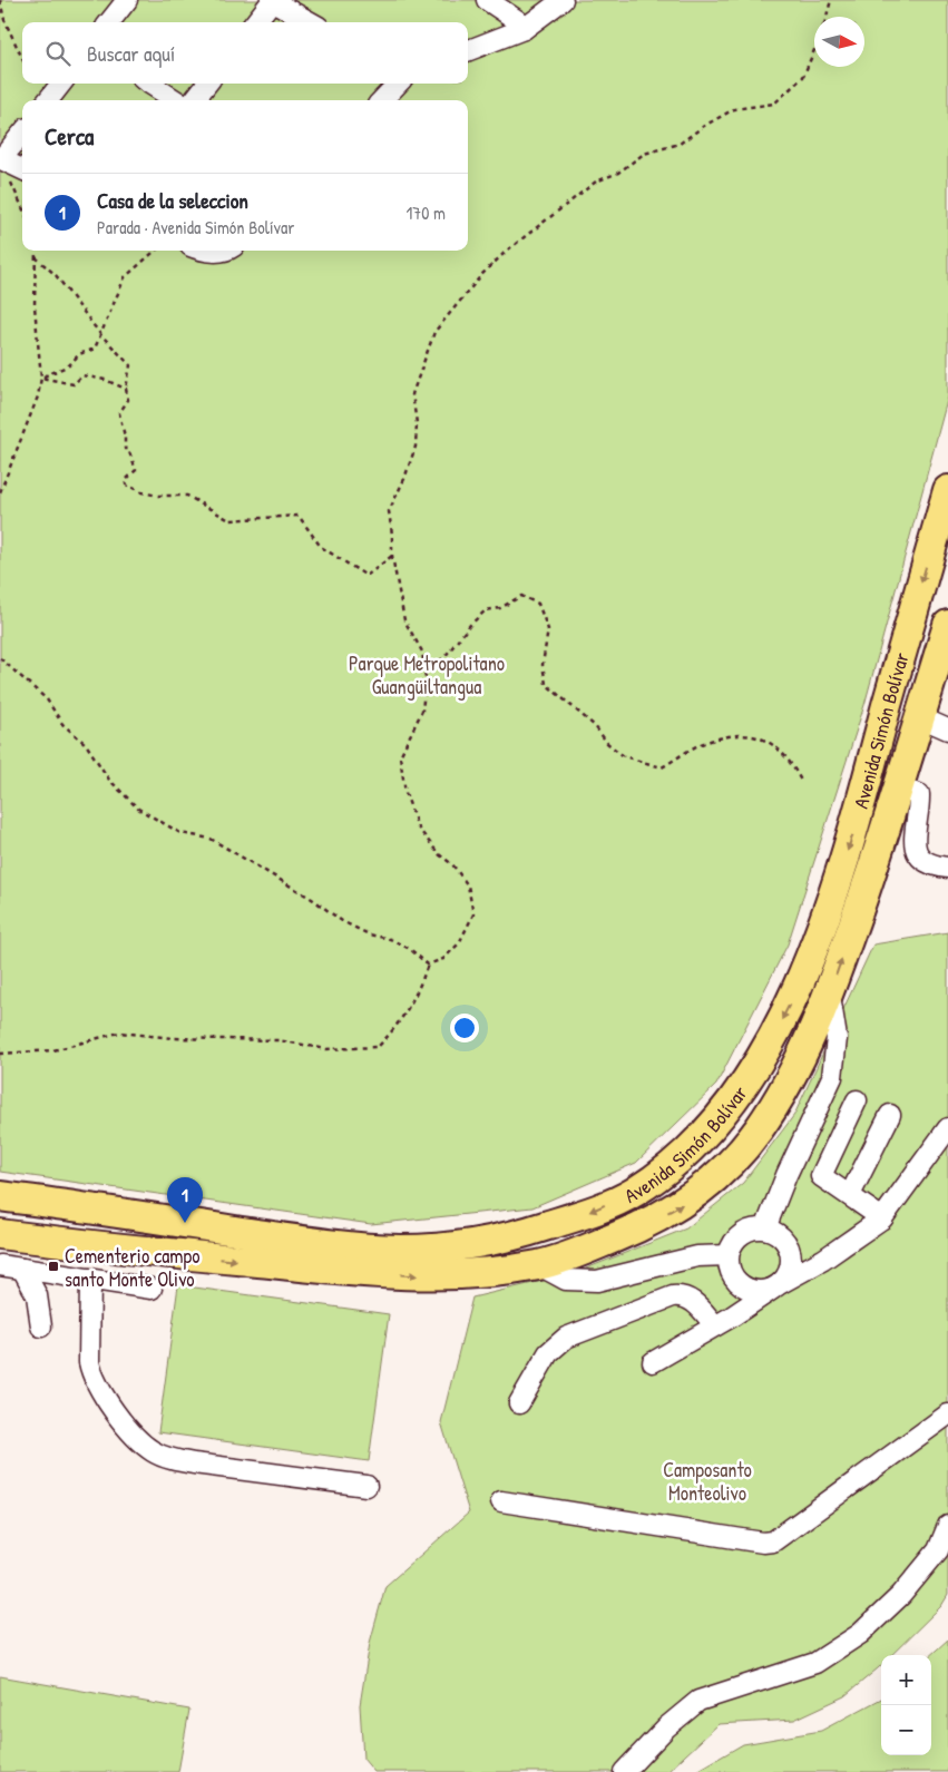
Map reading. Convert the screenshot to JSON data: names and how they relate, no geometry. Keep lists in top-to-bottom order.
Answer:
{
  "streets": {
    "highway": ["Avenida Simón Bolívar"]
  },
  "parks": ["Parque Metropolitano Guangüiltangua", "Camposanto Monteolivo"],
  "places": {
    "transit": ["Cementerio campo santo Monte Olivo"]
  },
  "north": "right",
  "page": {
    "search": "Buscar aquí",
    "heading": "Cerca",
    "list": [
      {
        "mark": "1",
        "name": "Casa de la seleccion",
        "note": "Parada · Avenida Simón Bolívar",
        "value": "170 m"
      }
    ],
    "pins": "1",
    "map_buttons": ["+", "−"]
  }
}
